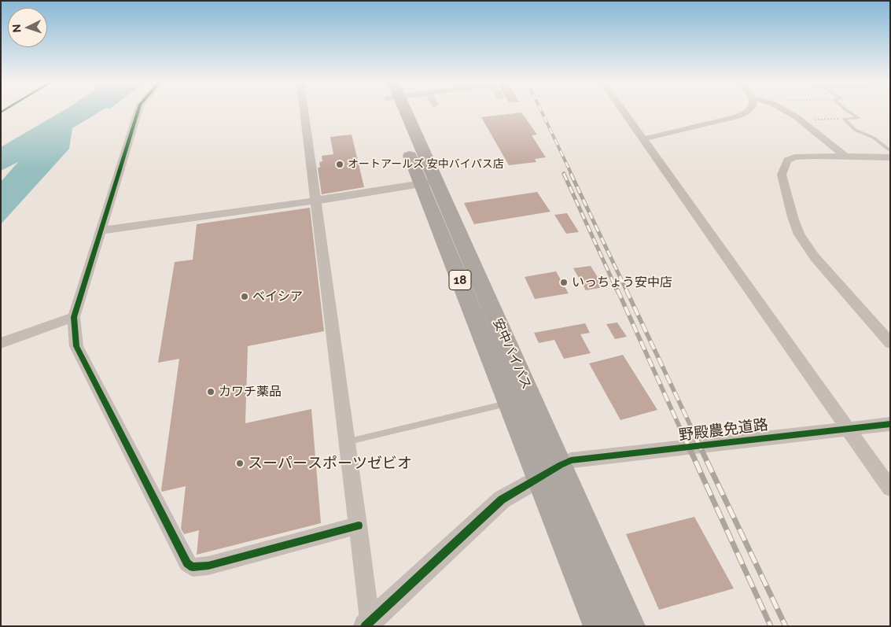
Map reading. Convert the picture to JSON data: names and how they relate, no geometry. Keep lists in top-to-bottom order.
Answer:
{
  "streets": {
    "highway": ["18", "安中バイパス"],
    "street": ["野殿農免道路"]
  },
  "crossings": [
    ["安中バイパス", "野殿農免道路"]
  ],
  "places": [
    "オートアールズ 安中バイパス店",
    "いっちょう安中店",
    "ベイシア",
    "カワチ薬品",
    "スーパースポーツゼビオ"
  ],
  "north": "left"
}
